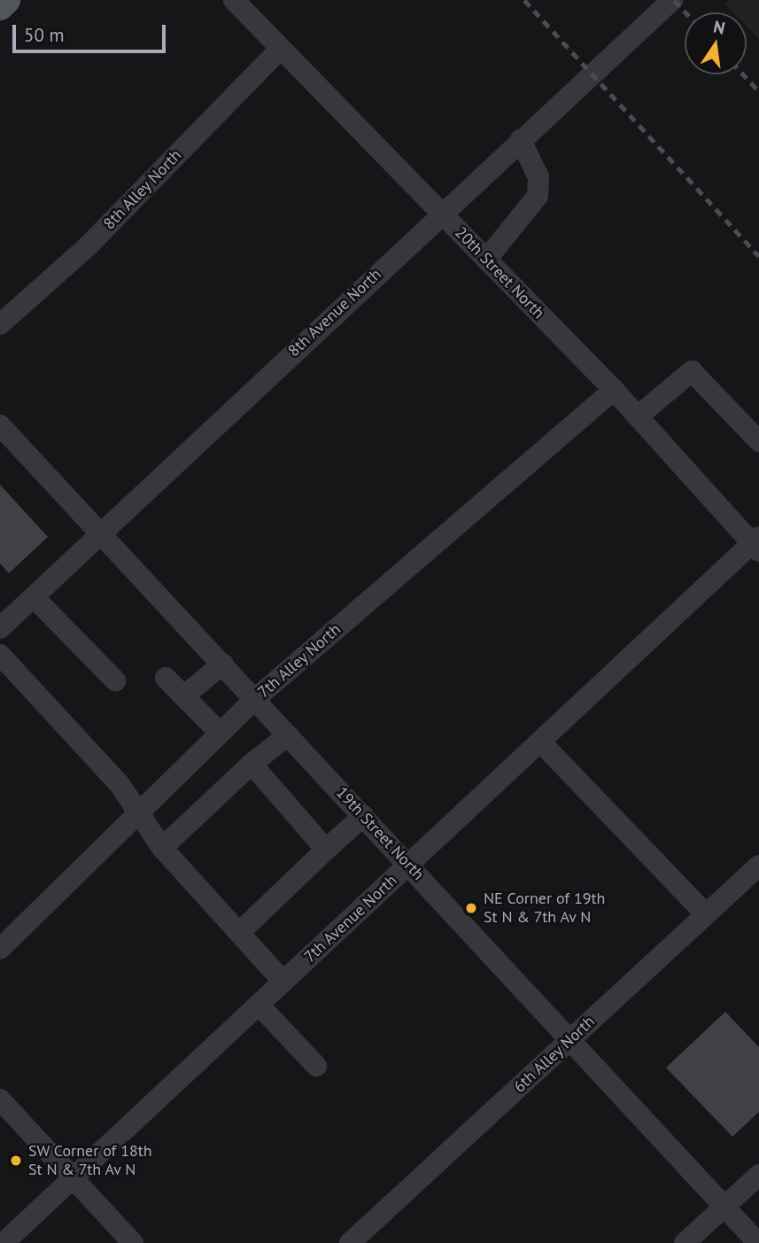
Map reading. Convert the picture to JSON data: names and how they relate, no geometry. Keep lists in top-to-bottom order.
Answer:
{
  "streets": {
    "street": [
      "8th Alley North",
      "20th Street North",
      "8th Avenue North",
      "7th Alley North",
      "19th Street North",
      "7th Avenue North",
      "6th Alley North"
    ]
  },
  "crossings": [
    ["8th Alley North", "20th Street North"],
    ["20th Street North", "8th Avenue North"],
    ["20th Street North", "7th Alley North"],
    ["20th Street North", "7th Avenue North"],
    ["8th Avenue North", "19th Street North"],
    ["7th Alley North", "19th Street North"],
    ["19th Street North", "7th Avenue North"],
    ["19th Street North", "6th Alley North"]
  ],
  "places": ["NE Corner of 19th St N & 7th Av N", "SW Corner of 18th St N & 7th Av N"],
  "scale_bar": "50 m",
  "north": "top"
}
